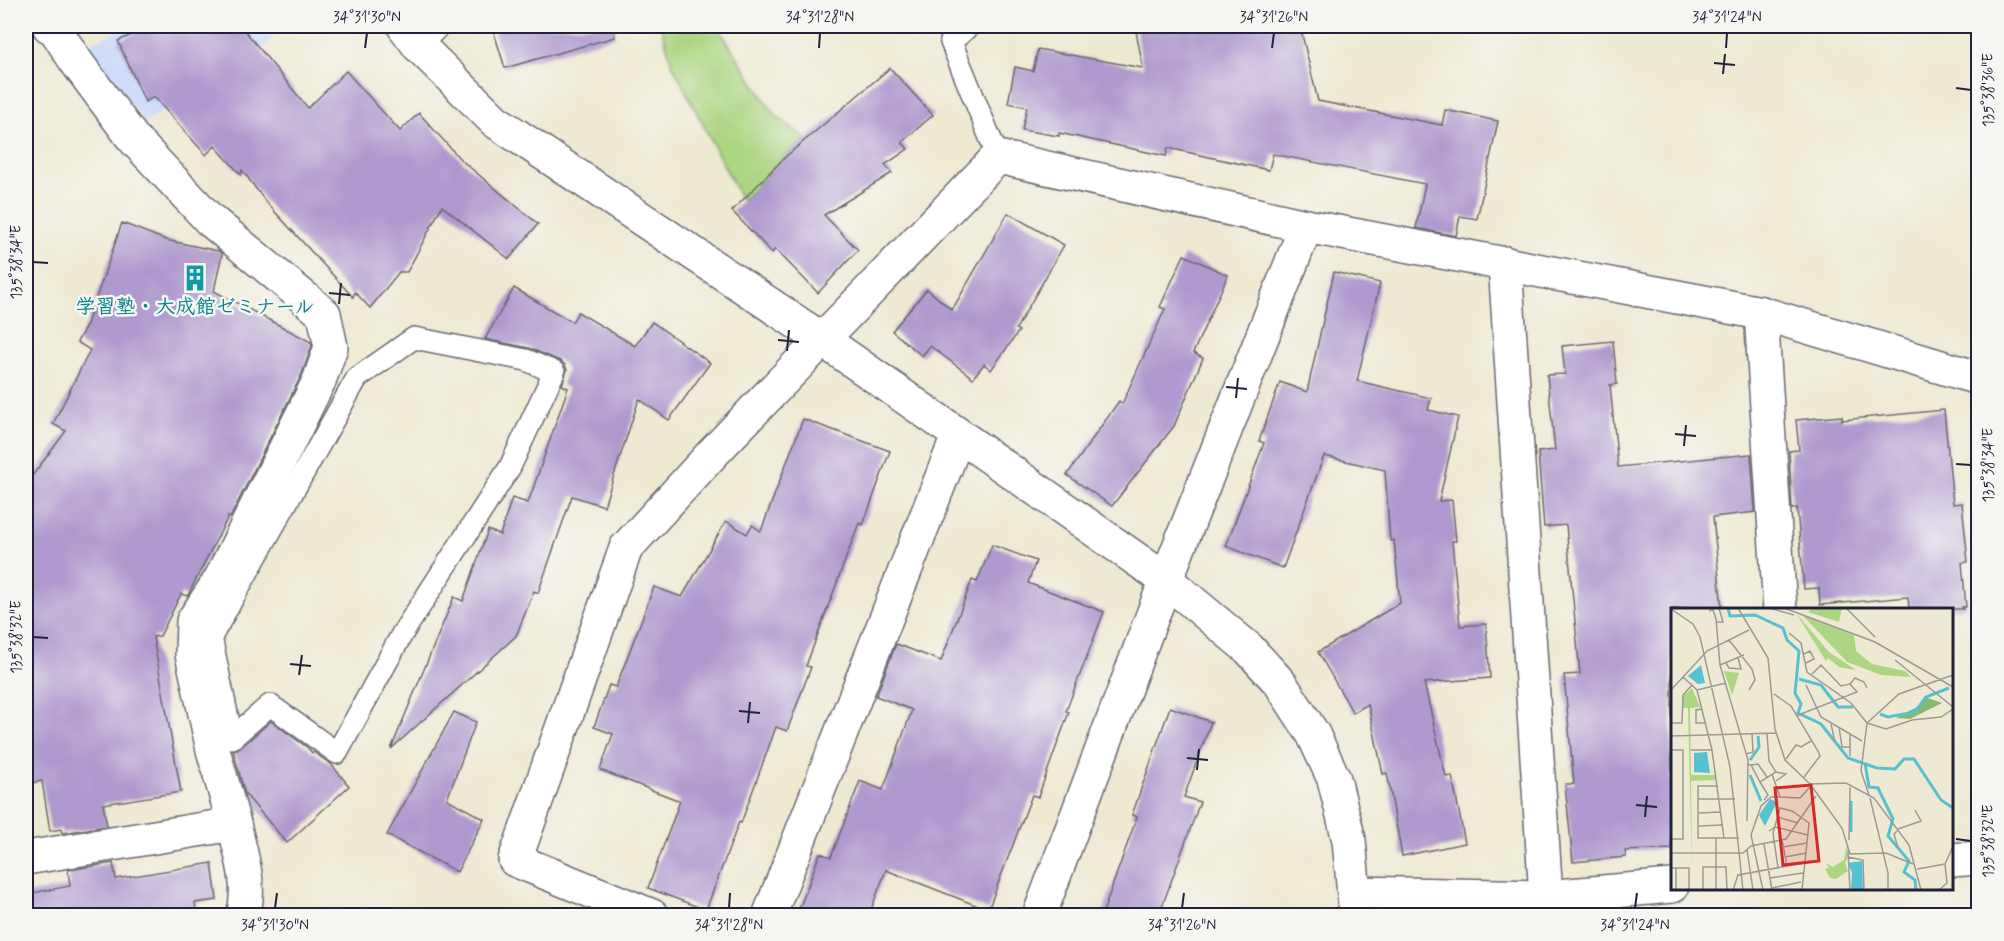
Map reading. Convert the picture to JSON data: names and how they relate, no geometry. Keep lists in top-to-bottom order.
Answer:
{
  "places": {
    "building": ["学習塾・大成館ゼミナール"]
  },
  "coordinates": [
    "34°31'30\"N",
    "34°31'28\"N",
    "34°31'26\"N",
    "34°31'24\"N",
    "135°38'36\"E",
    "135°38'34\"E",
    "135°38'32\"E"
  ]
}
